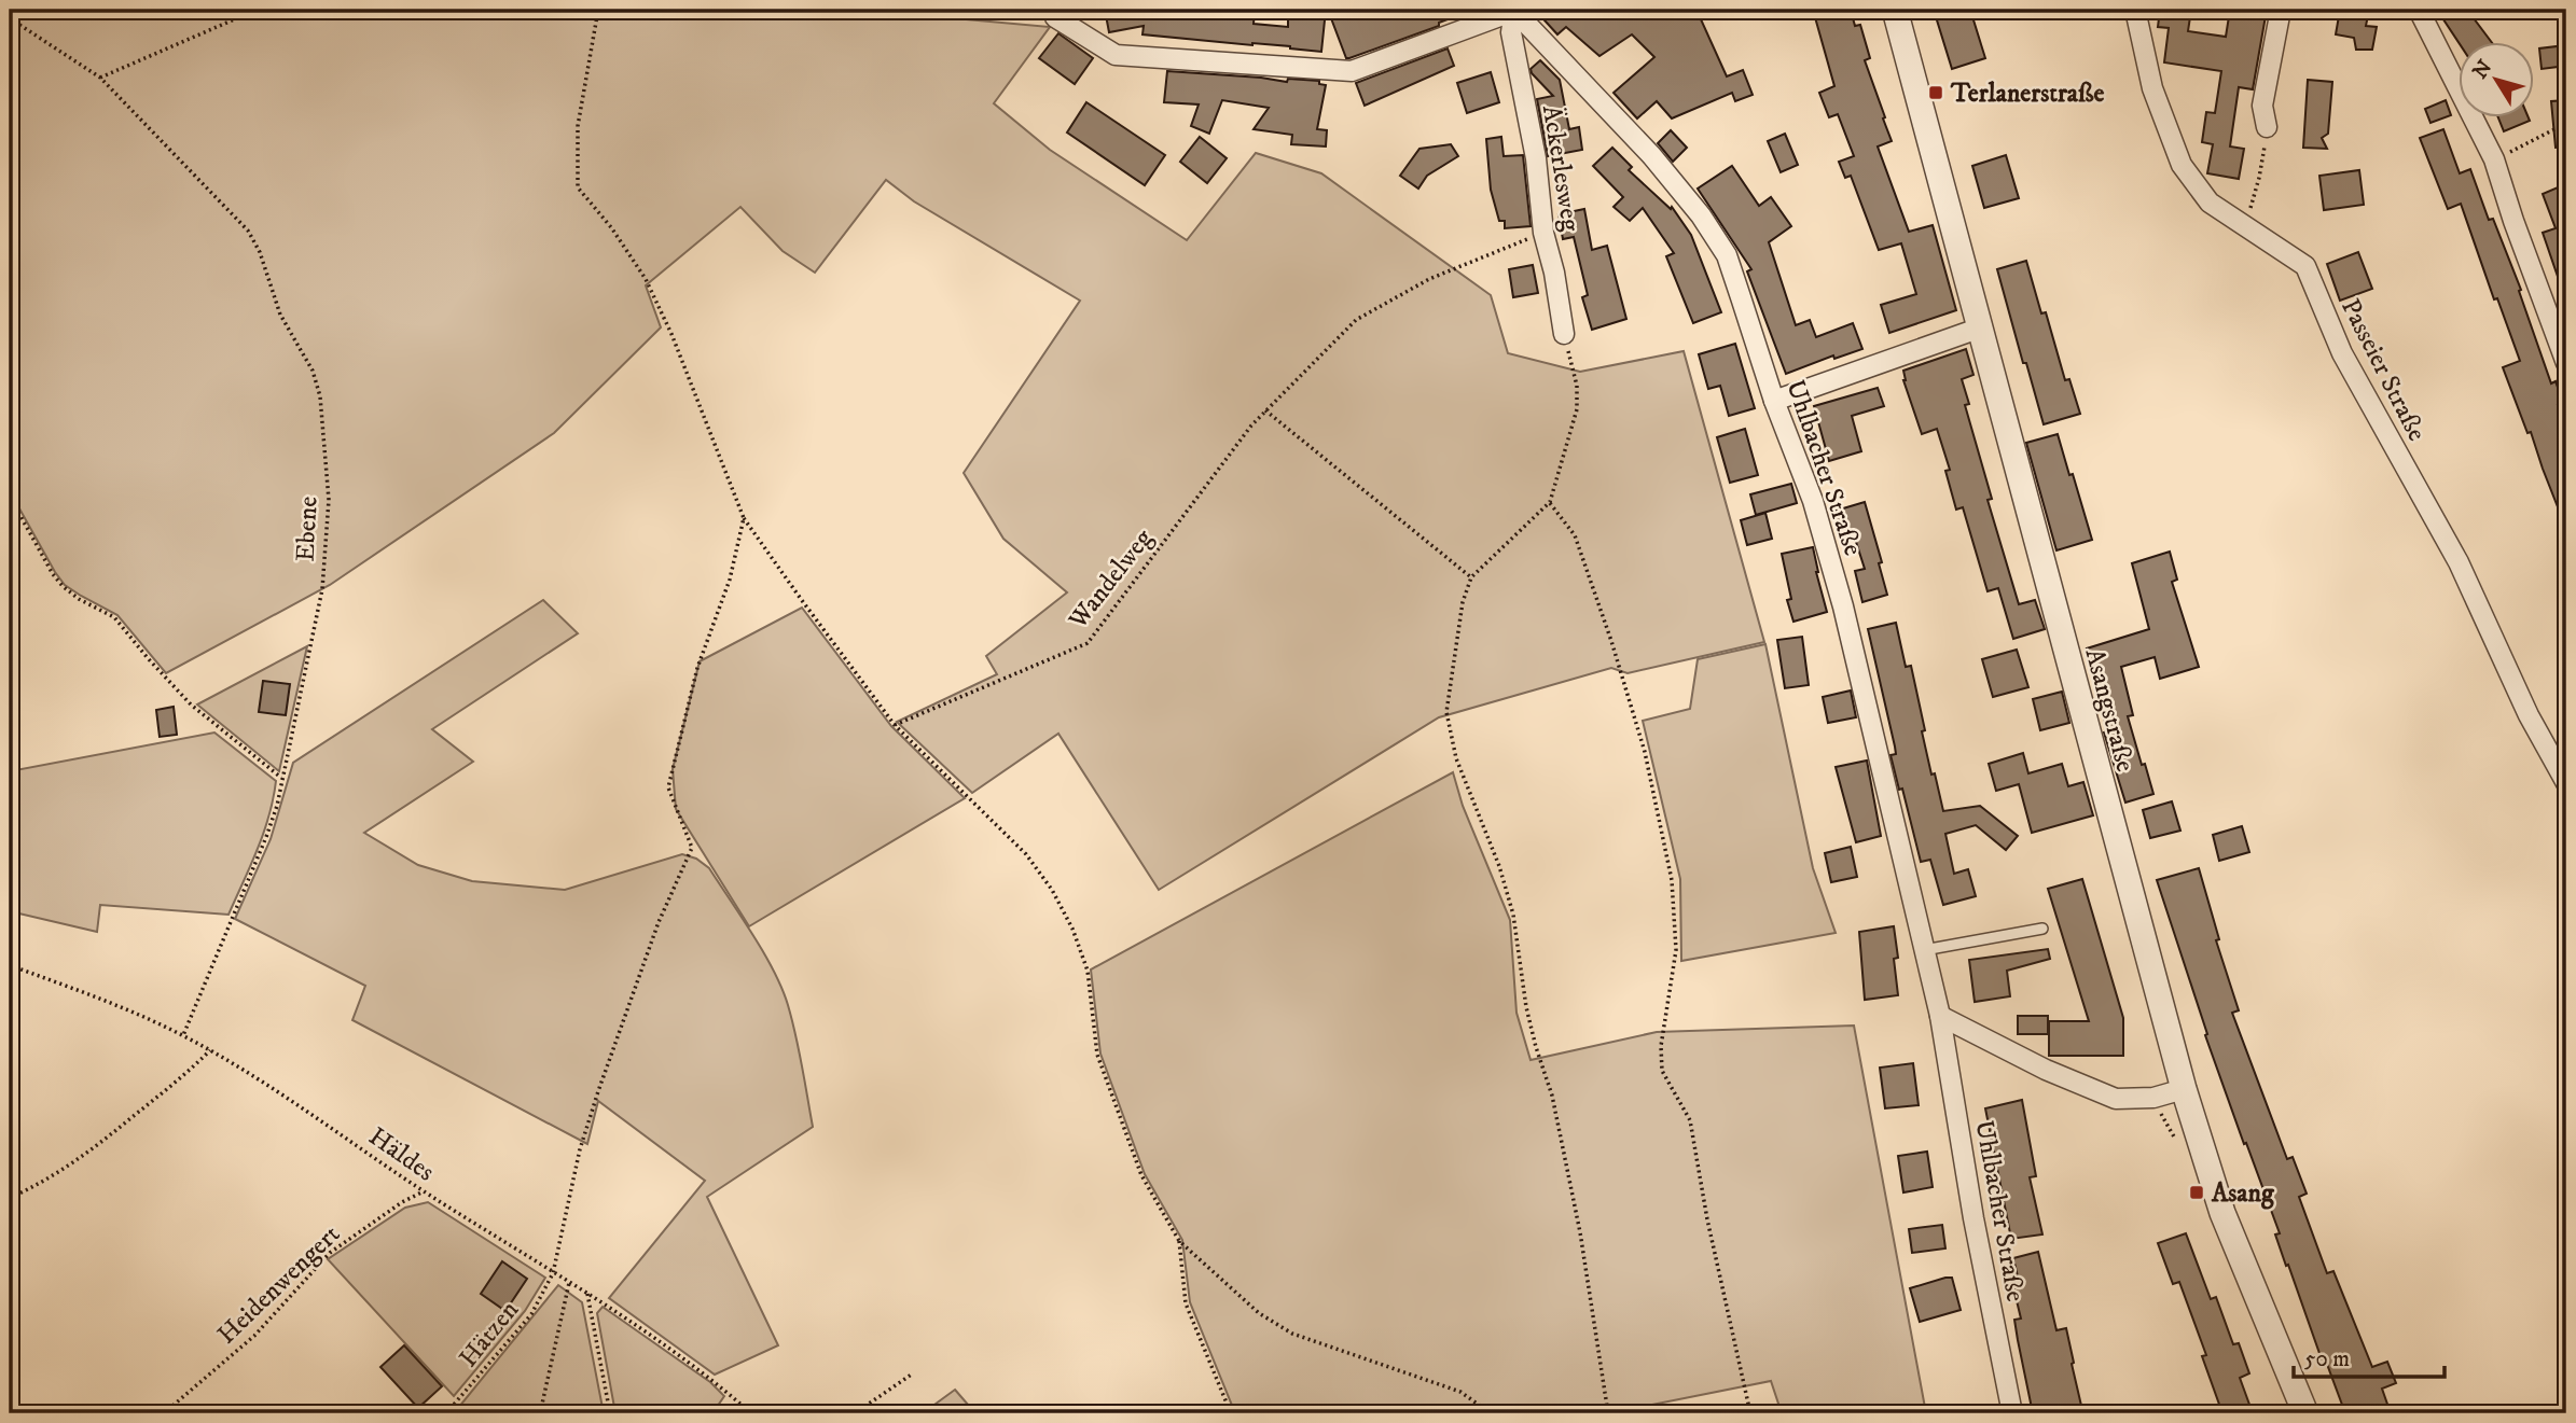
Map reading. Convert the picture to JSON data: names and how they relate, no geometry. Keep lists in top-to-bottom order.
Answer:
{
  "streets": {
    "street": [
      "Äckerlesweg",
      "Passeier Straße",
      "Uhlbacher Straße",
      "Asangstraße"
    ],
    "path": [
      "Ebene",
      "Wandelweg",
      "Häldes",
      "Heidenwengert",
      "Hätzen"
    ]
  },
  "crossings": [
    ["Äckerlesweg", "Uhlbacher Straße"],
    ["Äckerlesweg", "Wandelweg"],
    ["Ebene", "Häldes"],
    ["Häldes", "Heidenwengert"],
    ["Häldes", "Hätzen"]
  ],
  "places": {
    "transit": ["Terlanerstraße", "Asang"]
  },
  "scale_bar": "50 m",
  "north": "top left"
}
